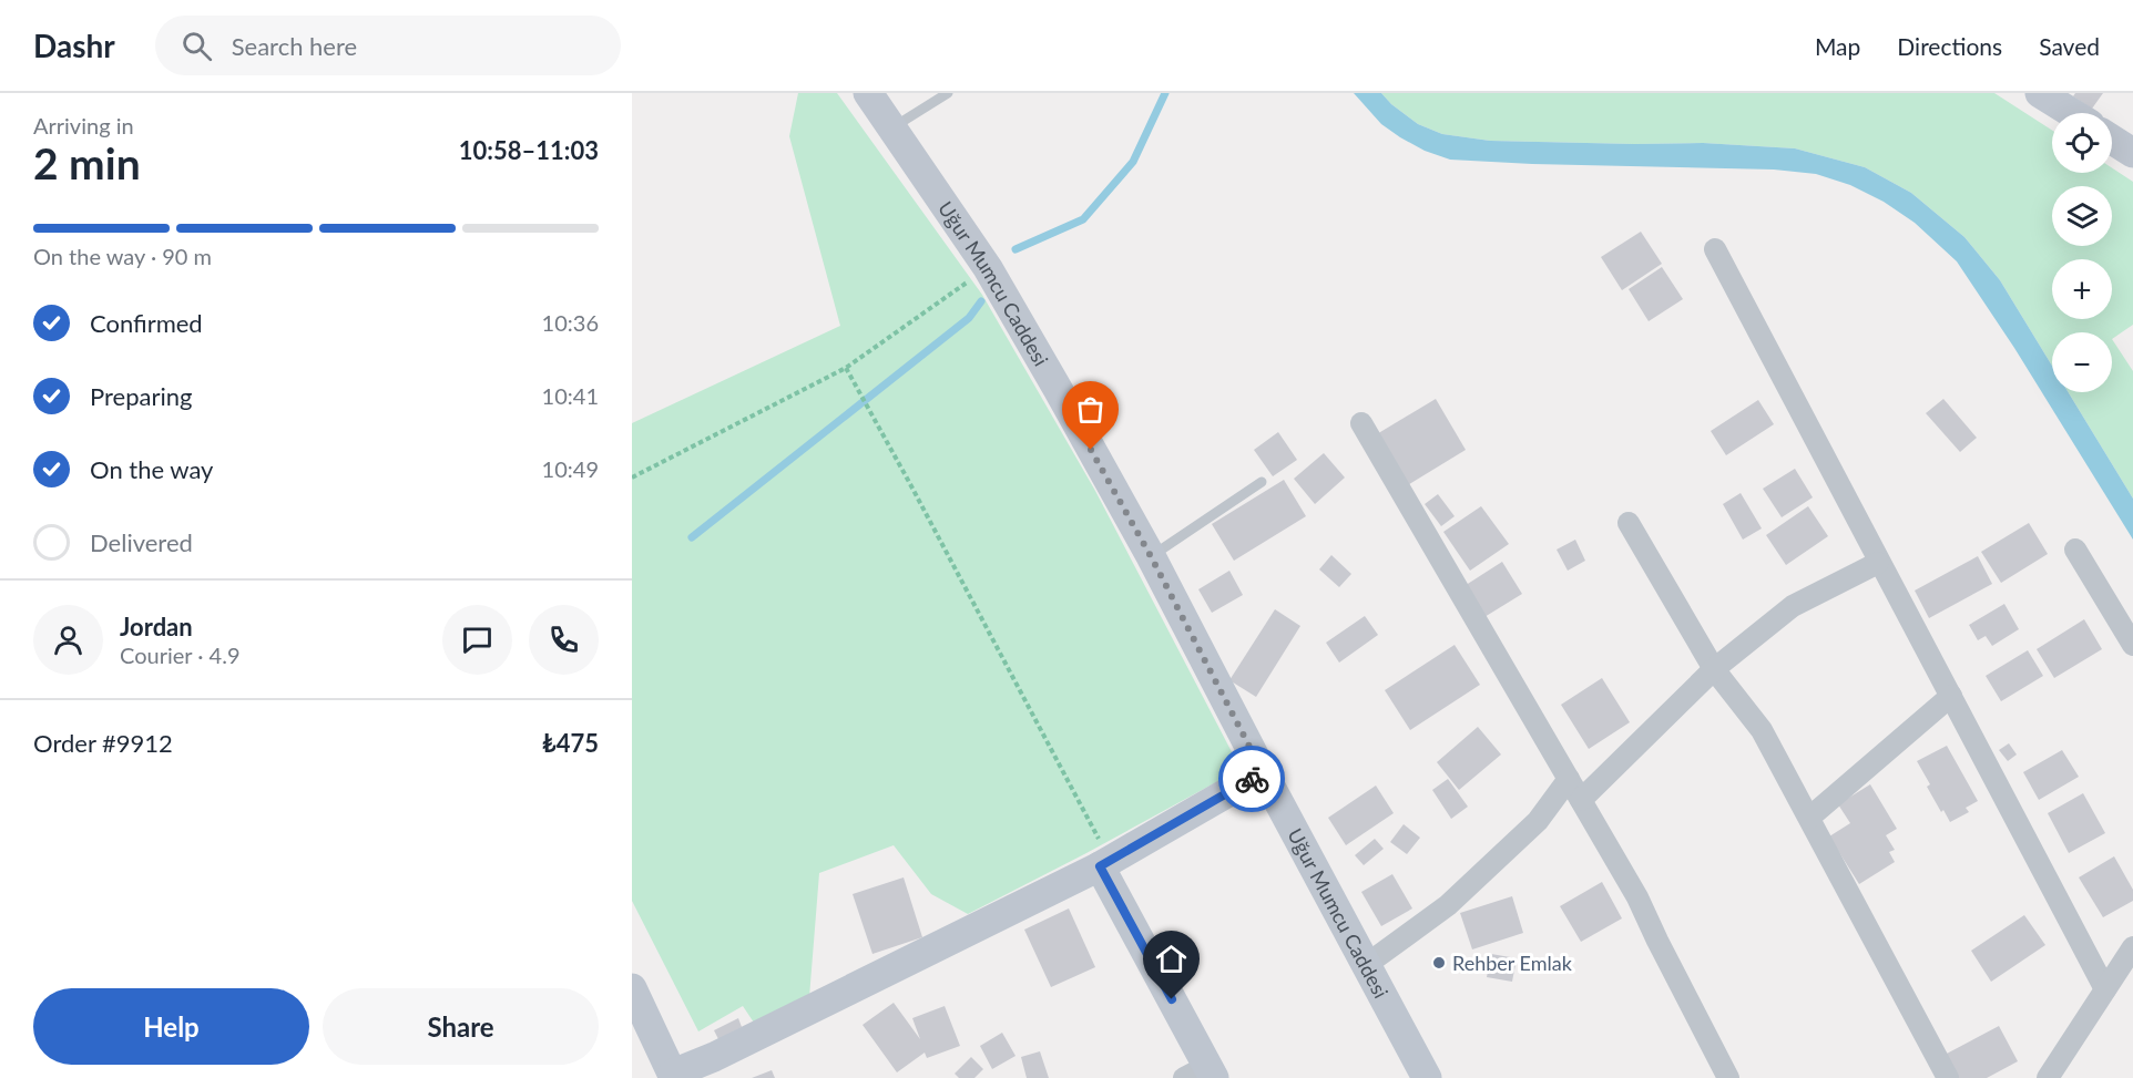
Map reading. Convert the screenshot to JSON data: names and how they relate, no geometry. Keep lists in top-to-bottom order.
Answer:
{
  "streets": {
    "street": ["Uğur Mumcu Caddesi"]
  },
  "places": ["Rehber Emlak"],
  "page": {
    "header": "Dashr",
    "search": "Search here",
    "nav": ["Map", "Directions", "Saved"],
    "heading": ["2 min", "Arriving in", "10:58–11:03"],
    "panel": [
      "Jordan",
      "Courier · 4.9",
      "Order #9912",
      "₺475"
    ],
    "map_buttons": ["+", "−"],
    "bar": "On the way · 90 m",
    "list": [
      ["Confirmed", "10:36"],
      ["Preparing", "10:41"],
      ["On the way", "10:49"],
      "Delivered"
    ],
    "buttons": ["Help", "Share"]
  }
}
